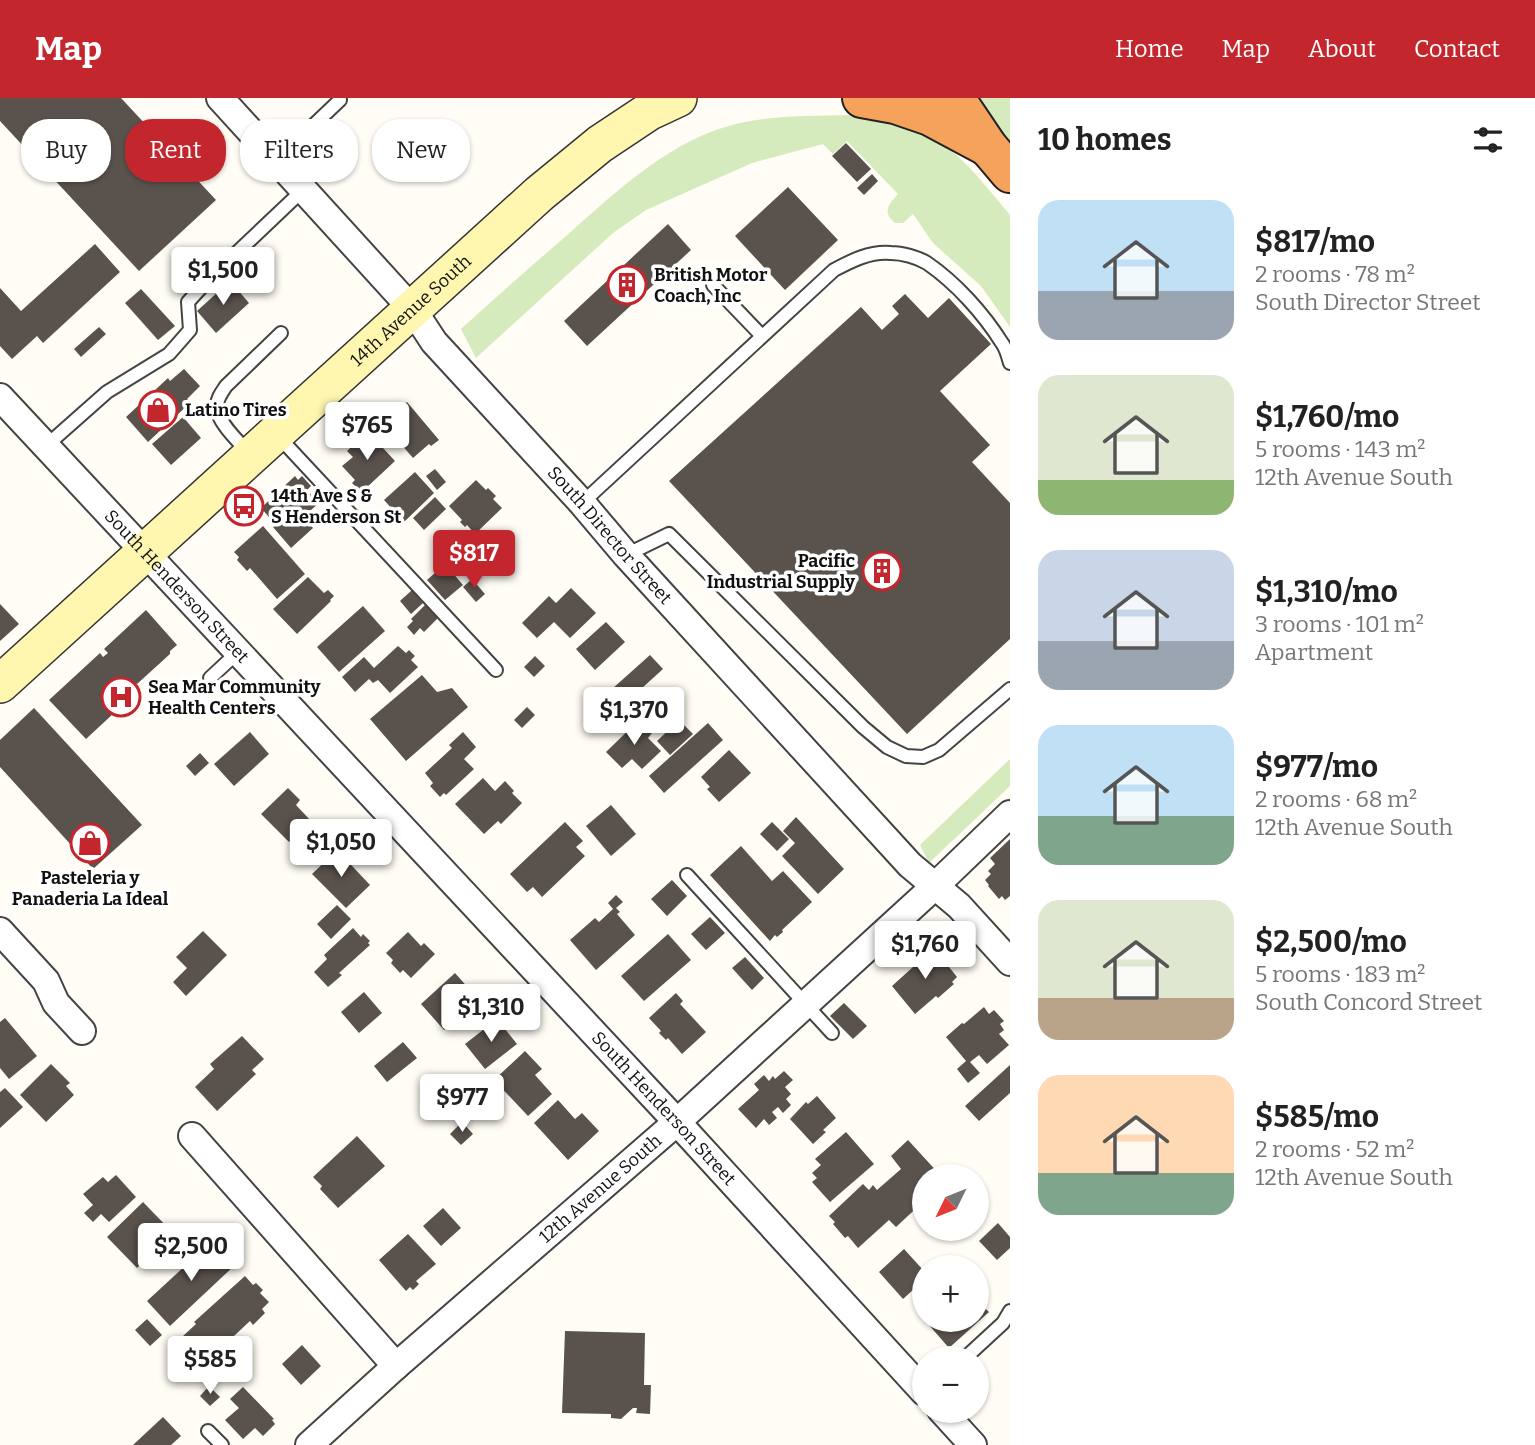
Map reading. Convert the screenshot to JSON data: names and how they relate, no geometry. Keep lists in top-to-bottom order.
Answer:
{
  "streets": {
    "main road": ["14th Avenue South"],
    "street": ["South Director Street", "South Henderson Street", "12th Avenue South"]
  },
  "crossings": [
    ["14th Avenue South", "South Director Street"],
    ["14th Avenue South", "South Henderson Street"],
    ["South Director Street", "12th Avenue South"],
    ["South Henderson Street", "12th Avenue South"]
  ],
  "places": {
    "building": ["British Motor Coach, Inc", "Pacific Industrial Supply"],
    "shop": ["Latino Tires", "Pasteleria y Panaderia La Ideal"],
    "bus stop": ["14th Ave S & S Henderson St"],
    "hospital": ["Sea Mar Community Health Centers"]
  },
  "north": "bottom left",
  "page": {
    "header": "Map",
    "nav": [
      "Home",
      "Map",
      "About",
      "Contact"
    ],
    "heading": "10 homes",
    "chip": [
      "Buy",
      "Rent",
      "Filters",
      "New"
    ],
    "list": [
      {
        "name": "$817/mo",
        "note": "2 rooms · 78 m² · South Director Street"
      },
      {
        "name": "$1,760/mo",
        "note": "5 rooms · 143 m² · 12th Avenue South"
      },
      {
        "name": "$1,310/mo",
        "note": "3 rooms · 101 m² · Apartment"
      },
      {
        "name": "$977/mo",
        "note": "2 rooms · 68 m² · 12th Avenue South"
      },
      {
        "name": "$2,500/mo",
        "note": "5 rooms · 183 m² · South Concord Street"
      },
      {
        "name": "$585/mo",
        "note": "2 rooms · 52 m² · 12th Avenue South"
      }
    ],
    "price": [
      "$1,500",
      "$765",
      "$817",
      "$1,370",
      "$1,050",
      "$1,760",
      "$1,310",
      "$977",
      "$2,500",
      "$585"
    ],
    "map_buttons": ["+", "−"]
  }
}
